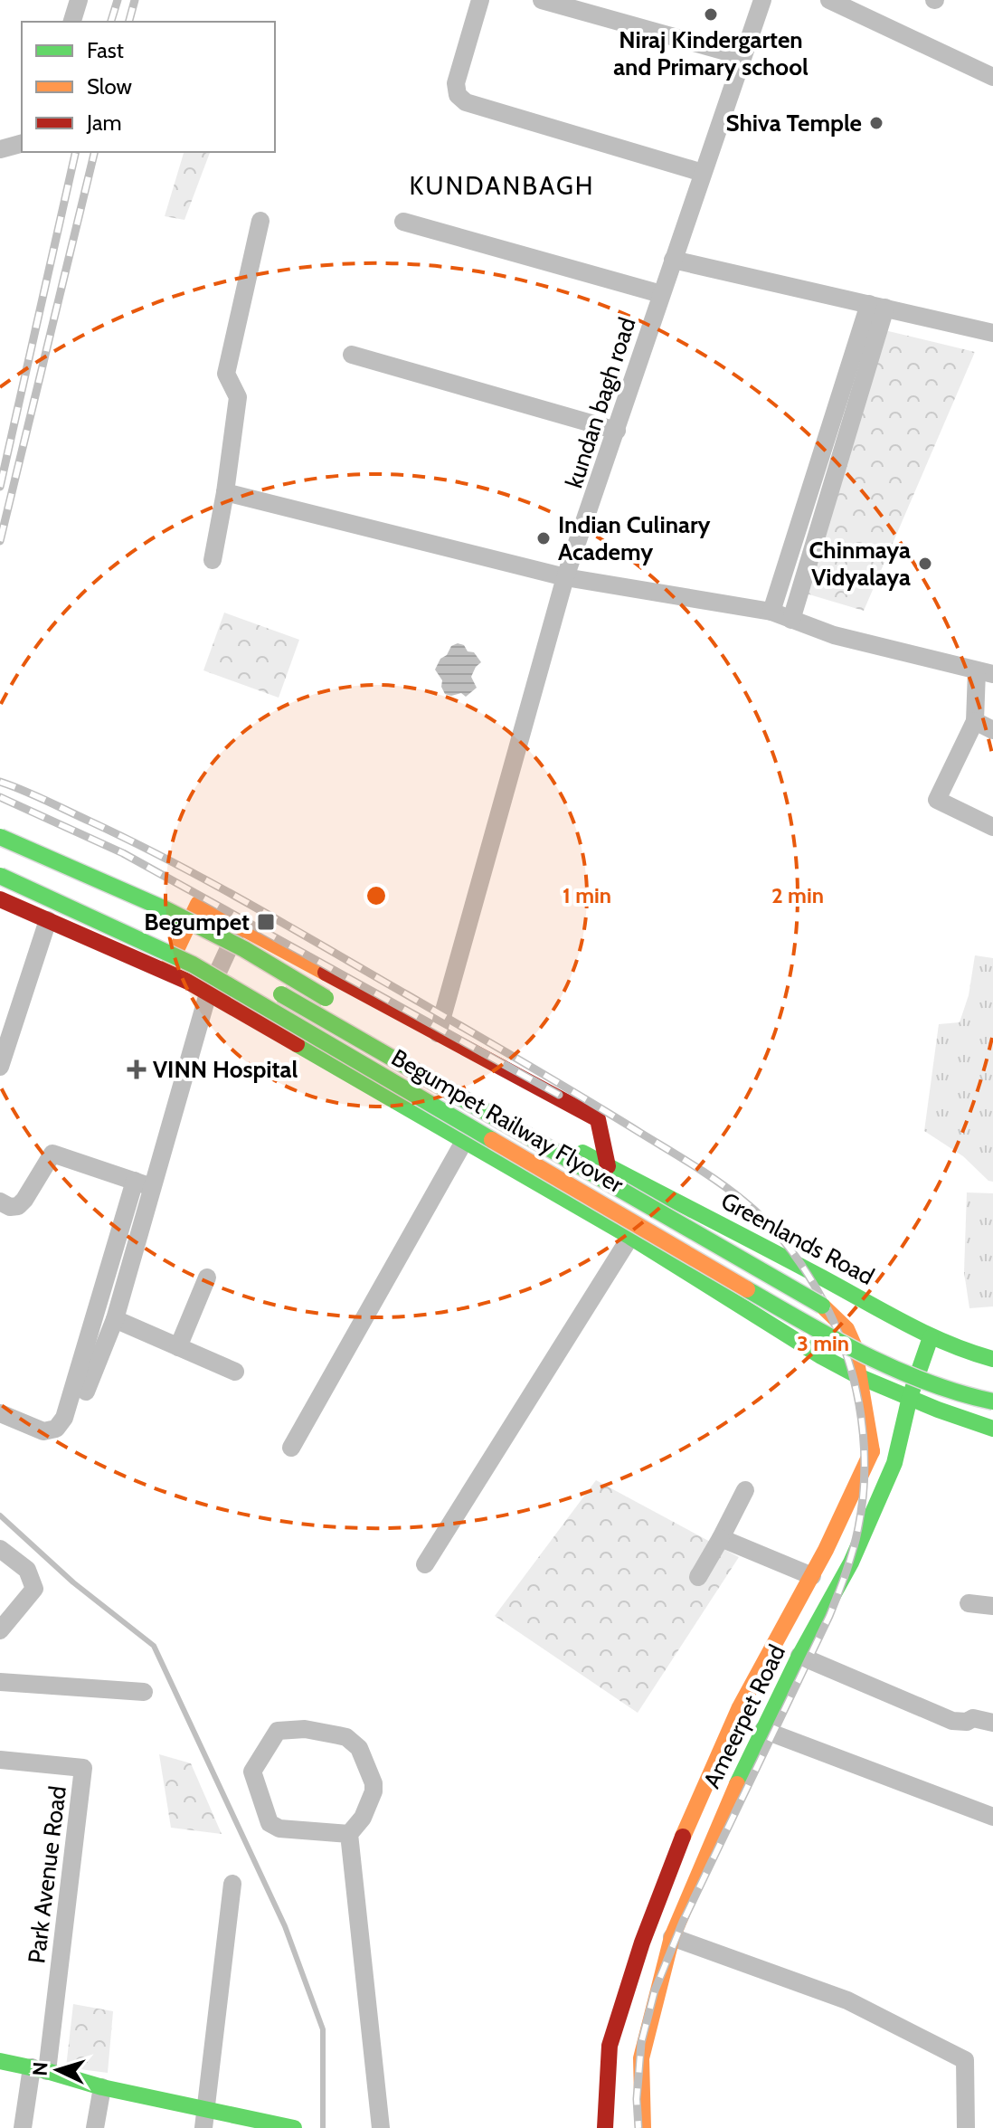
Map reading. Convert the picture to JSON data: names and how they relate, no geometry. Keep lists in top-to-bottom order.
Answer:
{
  "streets": {
    "main road": ["Begumpet Railway Flyover", "Greenlands Road", "Ameerpet Road"],
    "street": ["kundan bagh road", "Park Avenue Road"]
  },
  "crossings": [
    ["Begumpet Railway Flyover", "Greenlands Road"],
    ["Greenlands Road", "Ameerpet Road"]
  ],
  "districts": ["KUNDANBAGH"],
  "places": {
    "other": [
      "Niraj Kindergarten and Primary school",
      "Shiva Temple",
      "Indian Culinary Academy",
      "Chinmaya Vidyalaya"
    ],
    "transit": ["Begumpet"],
    "health": ["VINN Hospital"]
  },
  "legend": ["Fast", "Slow", "Jam"],
  "north": "left",
  "rings": ["1 min", "2 min", "3 min"]
}
